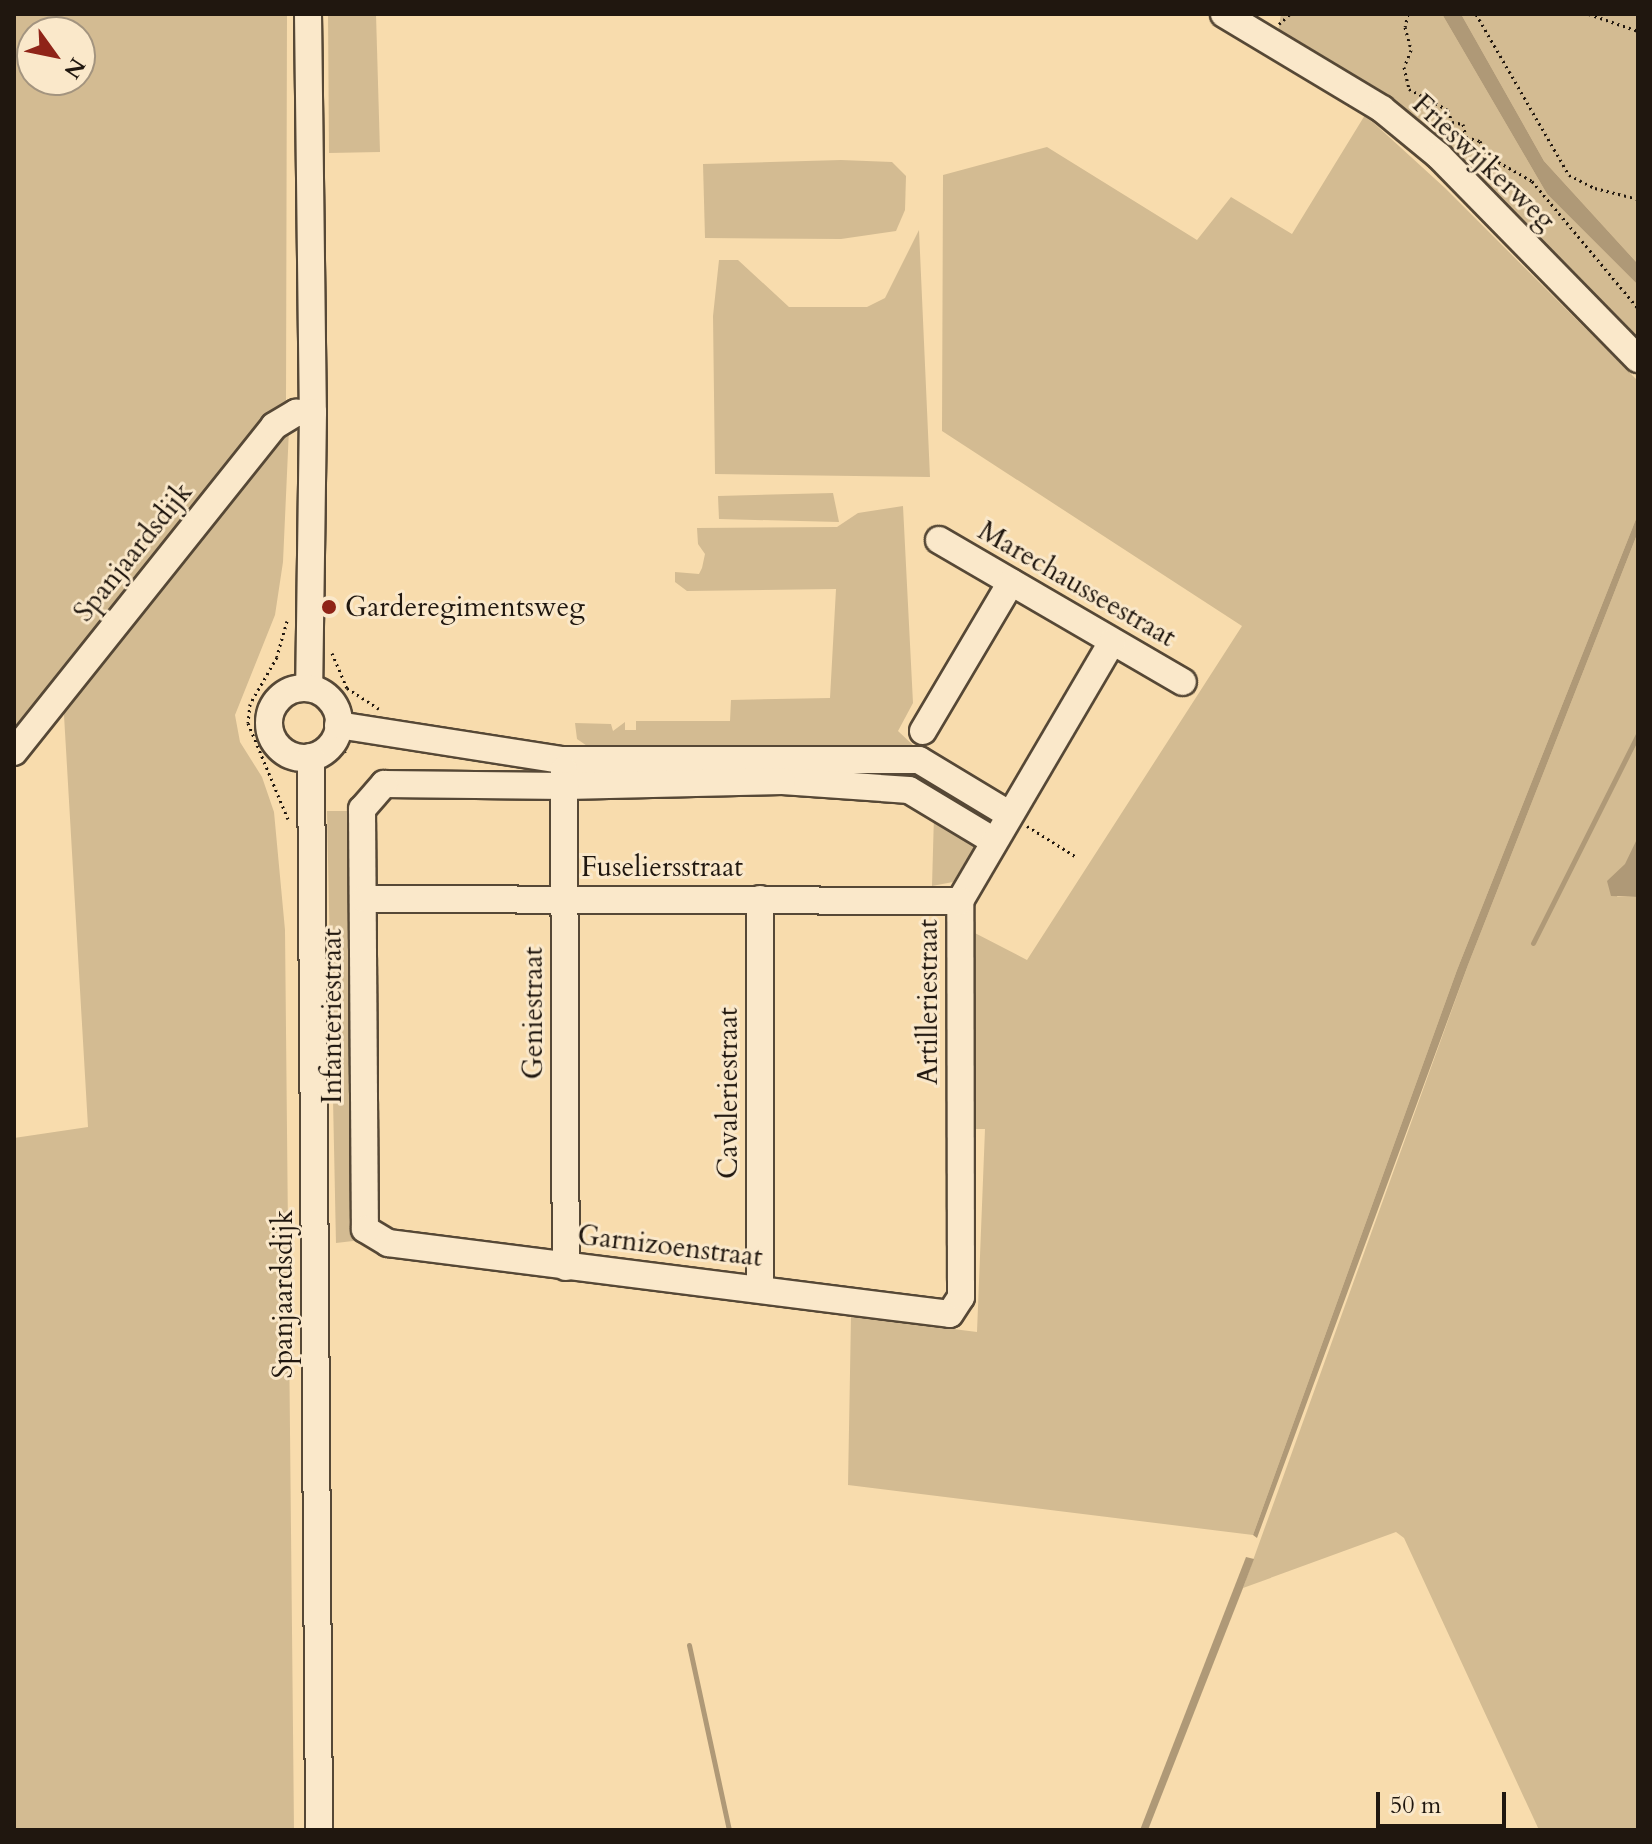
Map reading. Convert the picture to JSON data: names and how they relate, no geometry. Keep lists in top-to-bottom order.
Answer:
{
  "streets": {
    "street": [
      "Frieswijkerweg",
      "Spanjaardsdijk",
      "Marechausseestraat",
      "Fuseliersstraat",
      "Artilleriestraat",
      "Geniestraat",
      "Infanteriestraat",
      "Cavaleriestraat",
      "Garnizoenstraat"
    ]
  },
  "crossings": [
    ["Marechausseestraat", "Artilleriestraat"],
    ["Fuseliersstraat", "Artilleriestraat"],
    ["Fuseliersstraat", "Geniestraat"],
    ["Fuseliersstraat", "Infanteriestraat"],
    ["Fuseliersstraat", "Cavaleriestraat"],
    ["Artilleriestraat", "Garnizoenstraat"],
    ["Geniestraat", "Infanteriestraat"],
    ["Geniestraat", "Garnizoenstraat"],
    ["Infanteriestraat", "Garnizoenstraat"],
    ["Cavaleriestraat", "Garnizoenstraat"]
  ],
  "places": ["Garderegimentsweg"],
  "scale_bar": "50 m",
  "north": "bottom right"
}
